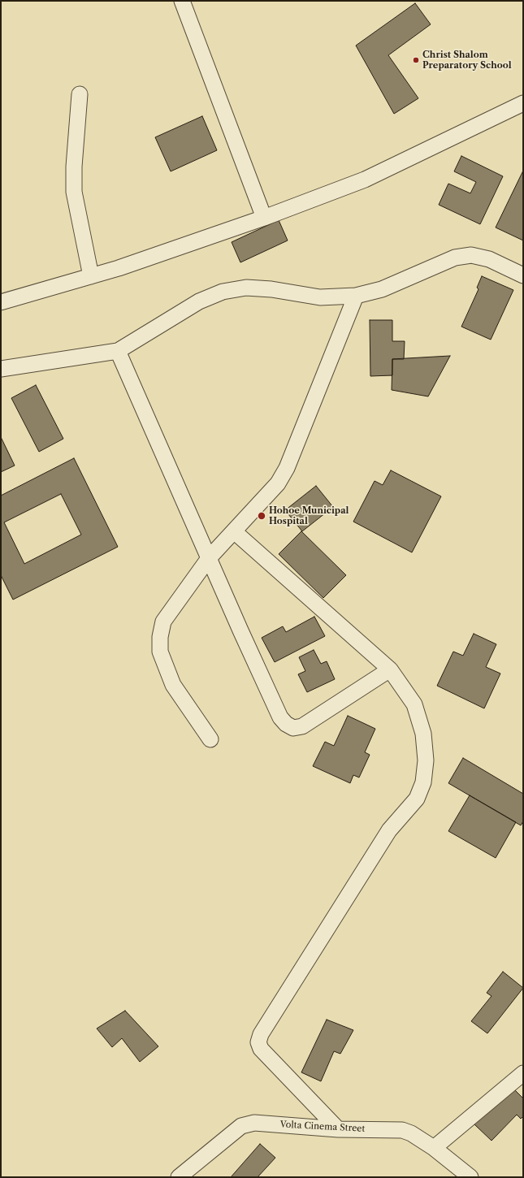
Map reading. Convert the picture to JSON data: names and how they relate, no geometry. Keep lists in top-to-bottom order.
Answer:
{
  "streets": {
    "street": ["Volta Cinema Street"]
  },
  "places": ["Christ Shalom Preparatory School", "Hohoe Municipal Hospital"]
}
